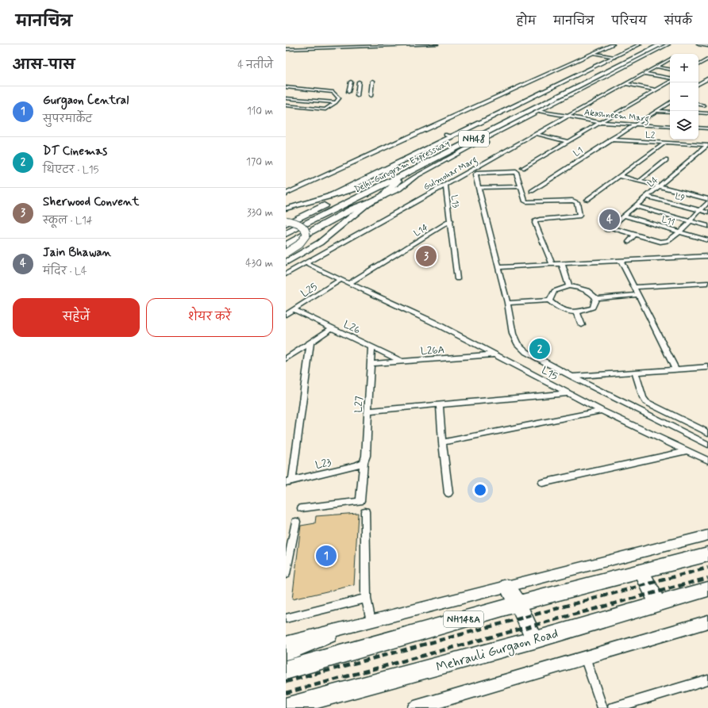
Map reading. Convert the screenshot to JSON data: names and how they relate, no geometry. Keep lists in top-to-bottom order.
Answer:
{
  "streets": {
    "highway": [
      "NH48",
      "Delhi-Gurugram Expressway",
      "NH148A",
      "Mehrauli Gurgaon Road"
    ],
    "street": [
      "Akashneem Marg",
      "L2",
      "L1",
      "Gulmohar Marg",
      "L4",
      "L9",
      "L13",
      "L11",
      "L14",
      "L25",
      "L26",
      "L26A",
      "L15",
      "L27",
      "L23"
    ]
  },
  "crossings": [
    ["Akashneem Marg", "L1"],
    ["Akashneem Marg", "Gulmohar Marg"],
    ["L2", "L1"],
    ["L2", "L4"],
    ["Gulmohar Marg", "L13"],
    ["L4", "L9"],
    ["L4", "L11"],
    ["L13", "L14"],
    ["L14", "L15"],
    ["L25", "L26"],
    ["L26", "L26A"],
    ["L26", "L27"],
    ["L26A", "L15"],
    ["L26A", "L27"],
    ["L27", "L23"]
  ],
  "page": {
    "header": "मानचित्र",
    "nav": [
      "होम",
      "मानचित्र",
      "परिचय",
      "संपर्क"
    ],
    "heading": ["आस-पास", "4 नतीजे"],
    "map_buttons": ["+", "−"],
    "list": [
      {
        "mark": "1",
        "name": "Gurgaon Central",
        "note": "सुपरमार्केट",
        "value": "110 m"
      },
      {
        "mark": "2",
        "name": "DT Cinemas",
        "note": "थिएटर · L15",
        "value": "170 m"
      },
      {
        "mark": "3",
        "name": "Sherwood Convent",
        "note": "स्कूल · L14",
        "value": "330 m"
      },
      {
        "mark": "4",
        "name": "Jain Bhawan",
        "note": "मंदिर · L4",
        "value": "430 m"
      }
    ],
    "pins": [
      "4",
      "3",
      "2",
      "1"
    ],
    "buttons": ["सहेजें", "शेयर करें"]
  }
}
